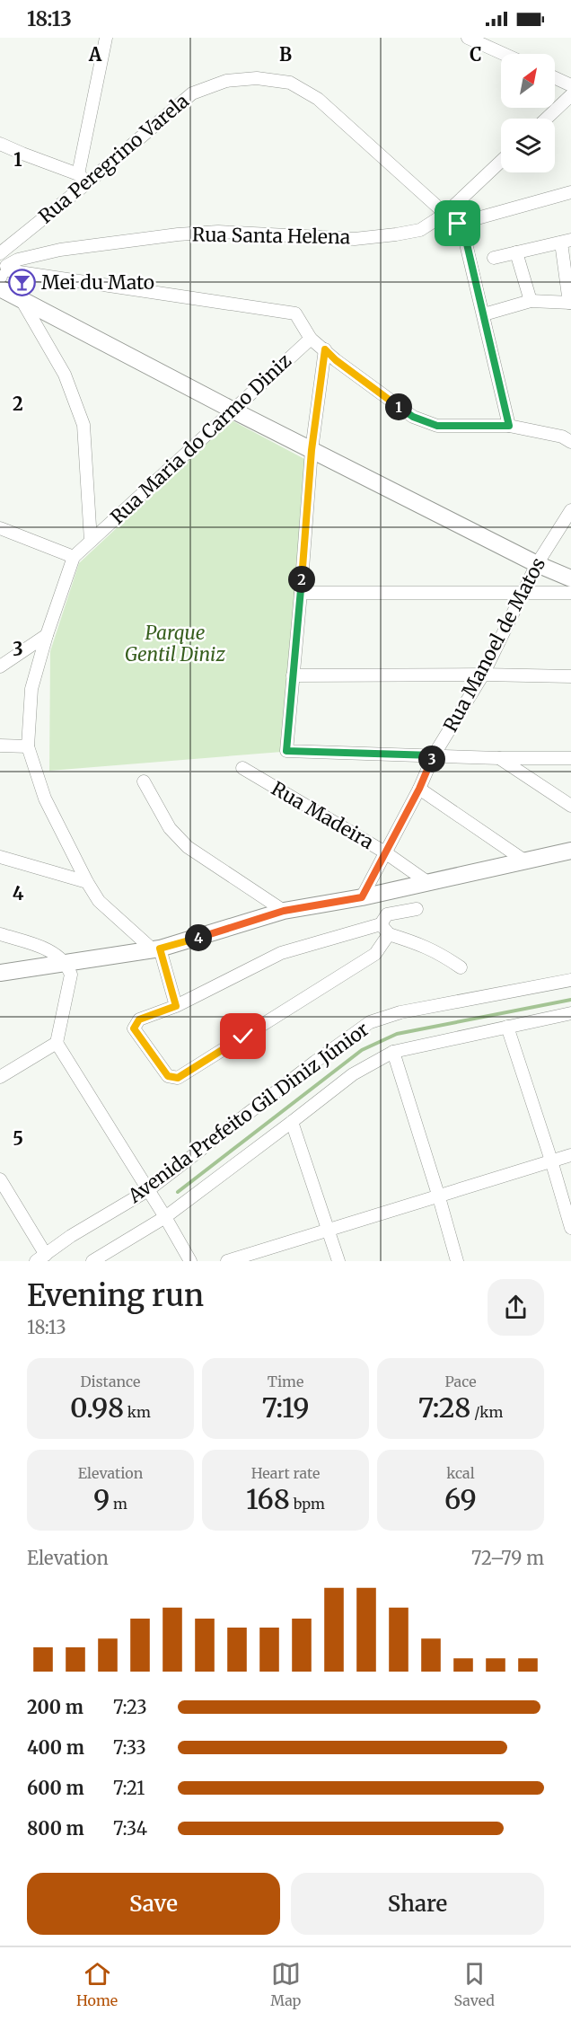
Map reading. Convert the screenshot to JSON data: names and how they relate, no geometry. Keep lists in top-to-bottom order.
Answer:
{
  "streets": {
    "street": [
      "Rua Peregrino Varela",
      "Rua Santa Helena",
      "Rua Maria do Carmo Diniz",
      "Rua Manoel de Matos",
      "Rua Madeira",
      "Avenida Prefeito Gil Diniz Júnior"
    ]
  },
  "crossings": [
    ["Rua Peregrino Varela", "Rua Santa Helena"],
    ["Rua Manoel de Matos", "Rua Madeira"]
  ],
  "parks": ["Parque Gentil Diniz"],
  "places": {
    "bar": ["Mei du Mato"]
  },
  "north": "top right",
  "page": {
    "status": "18:13",
    "pins": [
      "1",
      "2",
      "3",
      "4"
    ],
    "heading": ["Evening run", "18:13"],
    "stats": [
      ["Distance", "0.98 km"],
      ["Time", "7:19"],
      ["Pace", "7:28 /km"],
      ["Elevation", "9 m"],
      ["Heart rate", "168 bpm"],
      ["kcal", "69"]
    ],
    "chart": ["Elevation", "72–79 m"],
    "list": [
      {
        "name": "200 m",
        "note": "7:23"
      },
      {
        "name": "400 m",
        "note": "7:33"
      },
      {
        "name": "600 m",
        "note": "7:21"
      },
      {
        "name": "800 m",
        "note": "7:34"
      }
    ],
    "buttons": ["Save", "Share"],
    "tabs": ["Home", "Map", "Saved"]
  },
  "grid": {
    "columns": ["A", "B", "C"],
    "rows": [
      "1",
      "2",
      "3",
      "4",
      "5"
    ]
  }
}
